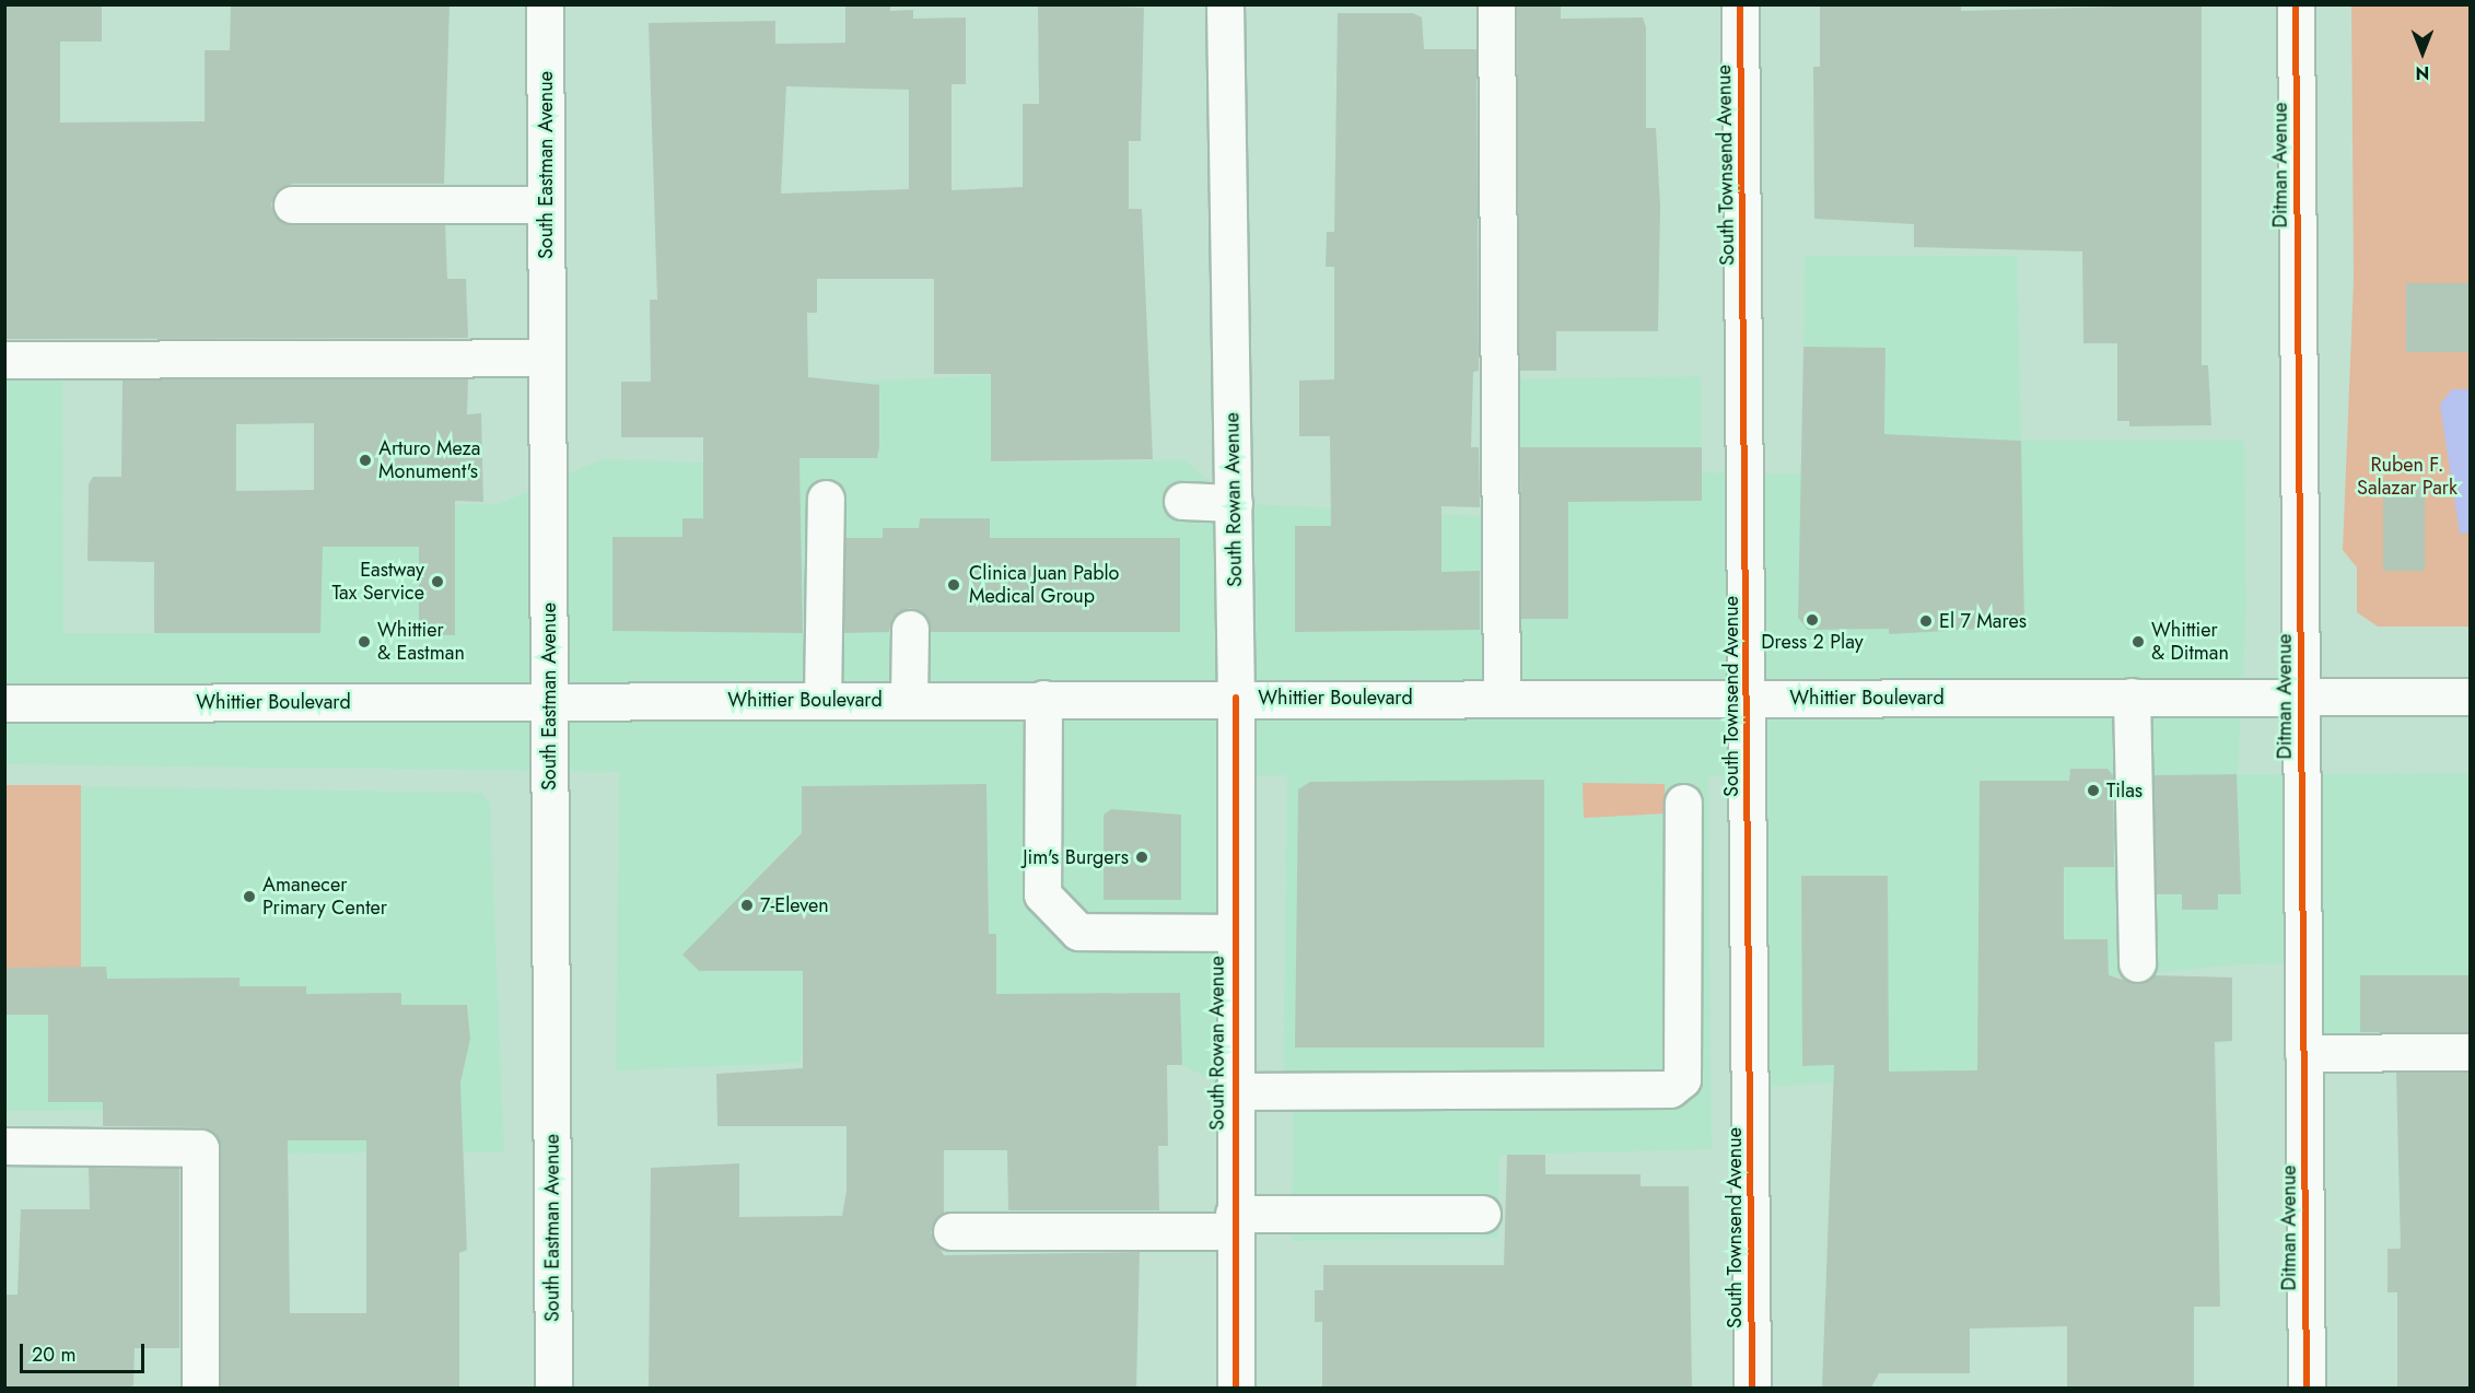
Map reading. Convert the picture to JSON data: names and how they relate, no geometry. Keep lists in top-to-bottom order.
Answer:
{
  "streets": {
    "street": [
      "South Eastman Avenue",
      "South Townsend Avenue",
      "Ditman Avenue",
      "South Rowan Avenue",
      "Whittier Boulevard"
    ]
  },
  "crossings": [
    ["South Eastman Avenue", "Whittier Boulevard"],
    ["South Townsend Avenue", "Whittier Boulevard"],
    ["Ditman Avenue", "Whittier Boulevard"],
    ["South Rowan Avenue", "Whittier Boulevard"]
  ],
  "parks": ["Ruben F. Salazar Park"],
  "places": [
    "Arturo Meza Monument's",
    "Eastway Tax Service",
    "Clinica Juan Pablo Medical Group",
    "Dress 2 Play",
    "El 7 Mares",
    "Whittier & Eastman",
    "Whittier & Ditman",
    "Tilas",
    "Jim's Burgers",
    "Amanecer Primary Center",
    "7-Eleven"
  ],
  "scale_bar": "20 m",
  "north": "bottom"
}
